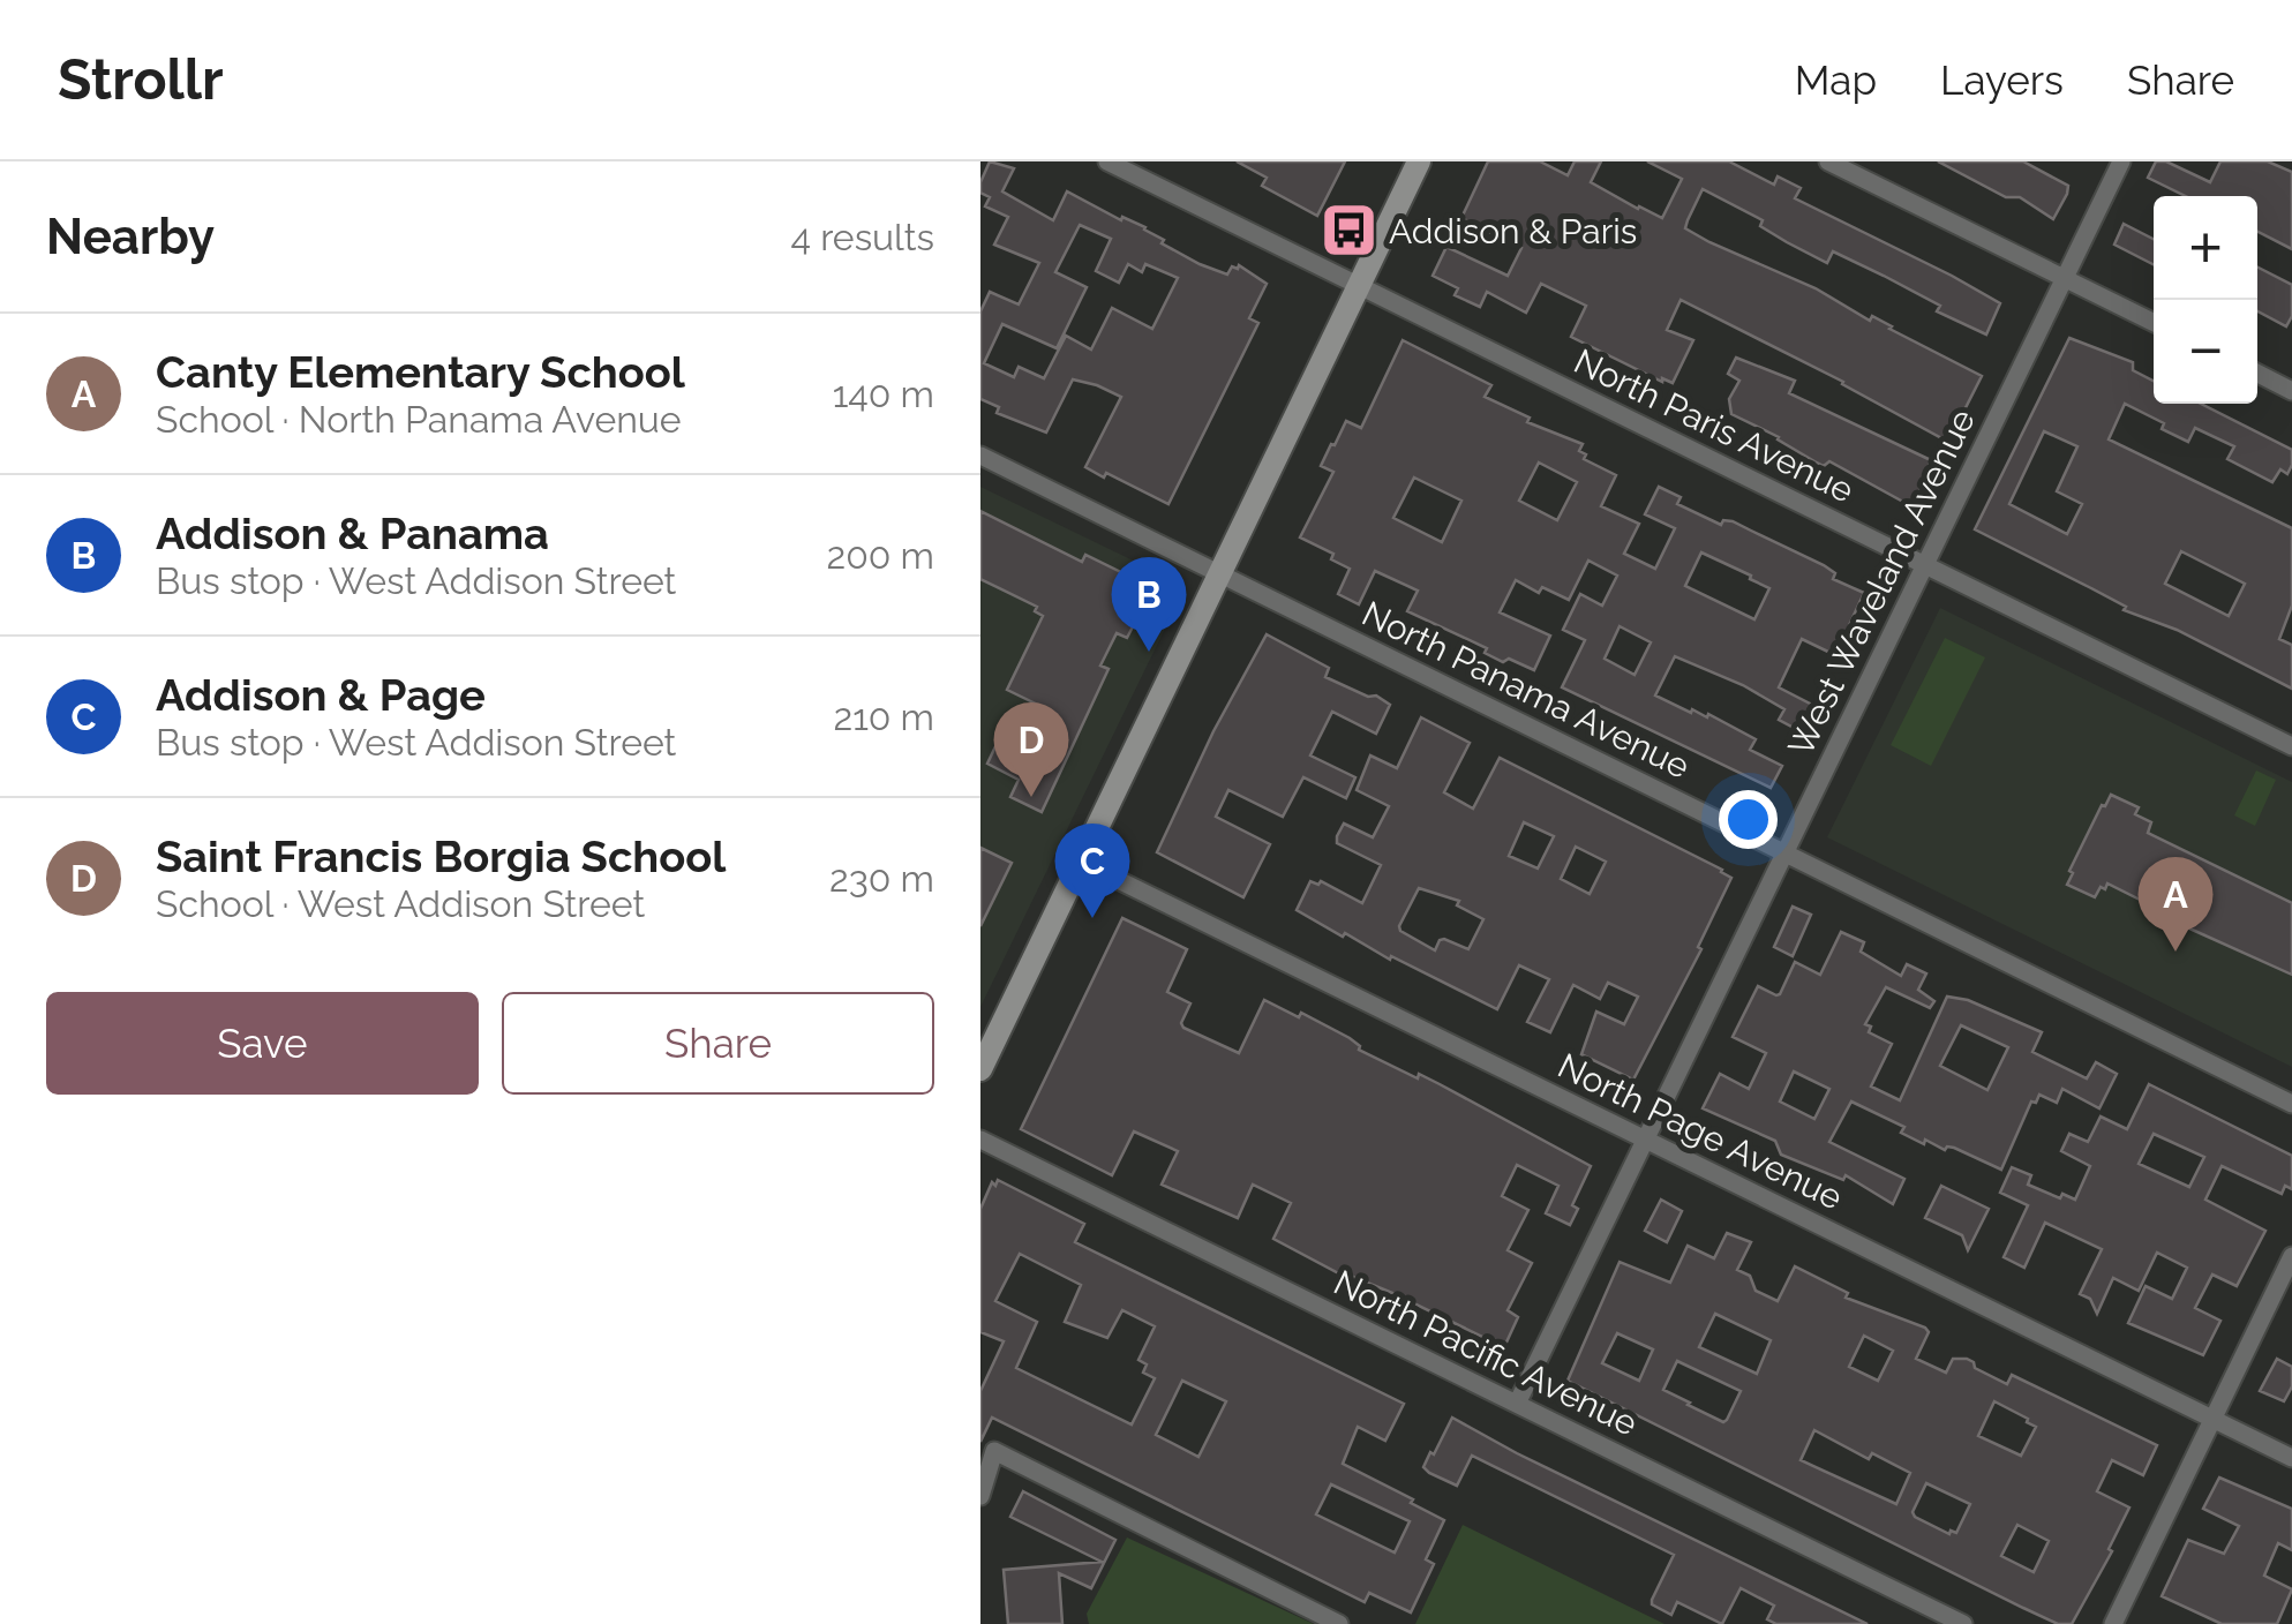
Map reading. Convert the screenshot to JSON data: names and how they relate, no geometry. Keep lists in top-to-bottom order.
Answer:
{
  "streets": {
    "street": [
      "North Paris Avenue",
      "West Waveland Avenue",
      "North Panama Avenue",
      "North Page Avenue",
      "North Pacific Avenue"
    ]
  },
  "crossings": [
    ["North Paris Avenue", "West Waveland Avenue"],
    ["West Waveland Avenue", "North Panama Avenue"],
    ["West Waveland Avenue", "North Page Avenue"],
    ["West Waveland Avenue", "North Pacific Avenue"]
  ],
  "places": {
    "bus stop": ["Addison & Paris"]
  },
  "page": {
    "header": "Strollr",
    "nav": ["Map", "Layers", "Share"],
    "heading": ["Nearby", "4 results"],
    "map_buttons": ["+", "−"],
    "list": [
      {
        "mark": "A",
        "name": "Canty Elementary School",
        "note": "School · North Panama Avenue",
        "value": "140 m"
      },
      {
        "mark": "B",
        "name": "Addison & Panama",
        "note": "Bus stop · West Addison Street",
        "value": "200 m"
      },
      {
        "mark": "C",
        "name": "Addison & Page",
        "note": "Bus stop · West Addison Street",
        "value": "210 m"
      },
      {
        "mark": "D",
        "name": "Saint Francis Borgia School",
        "note": "School · West Addison Street",
        "value": "230 m"
      }
    ],
    "pins": [
      "B",
      "D",
      "C",
      "A"
    ],
    "buttons": ["Save", "Share"]
  }
}
